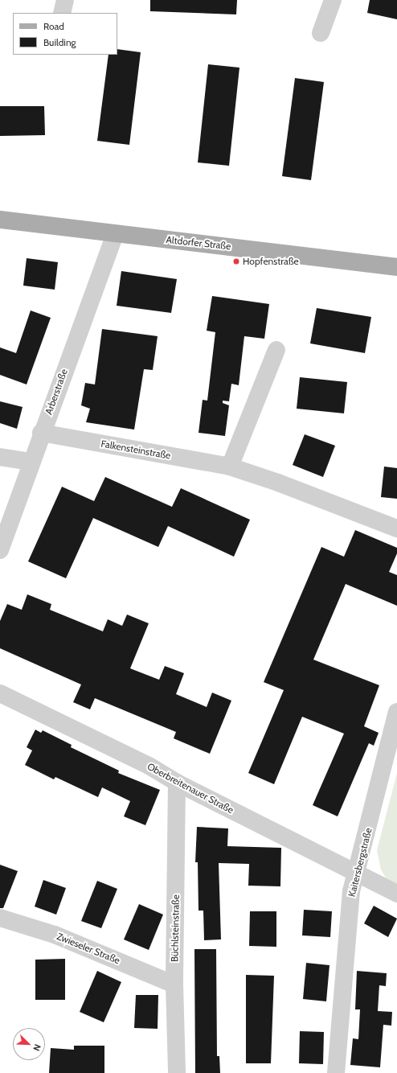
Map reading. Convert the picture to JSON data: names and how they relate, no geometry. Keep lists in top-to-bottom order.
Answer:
{
  "streets": {
    "main road": ["Altdorfer Straße"],
    "street": [
      "Arberstraße",
      "Falkensteinstraße",
      "Oberbreitenauer Straße",
      "Kaitersbergstraße",
      "Büchlsteinstraße",
      "Zwieseler Straße"
    ]
  },
  "crossings": [
    ["Altdorfer Straße", "Arberstraße"],
    ["Arberstraße", "Falkensteinstraße"],
    ["Oberbreitenauer Straße", "Kaitersbergstraße"],
    ["Oberbreitenauer Straße", "Büchlsteinstraße"],
    ["Büchlsteinstraße", "Zwieseler Straße"]
  ],
  "places": ["Hopfenstraße"],
  "legend": ["Road", "Building"],
  "north": "bottom right"
}
